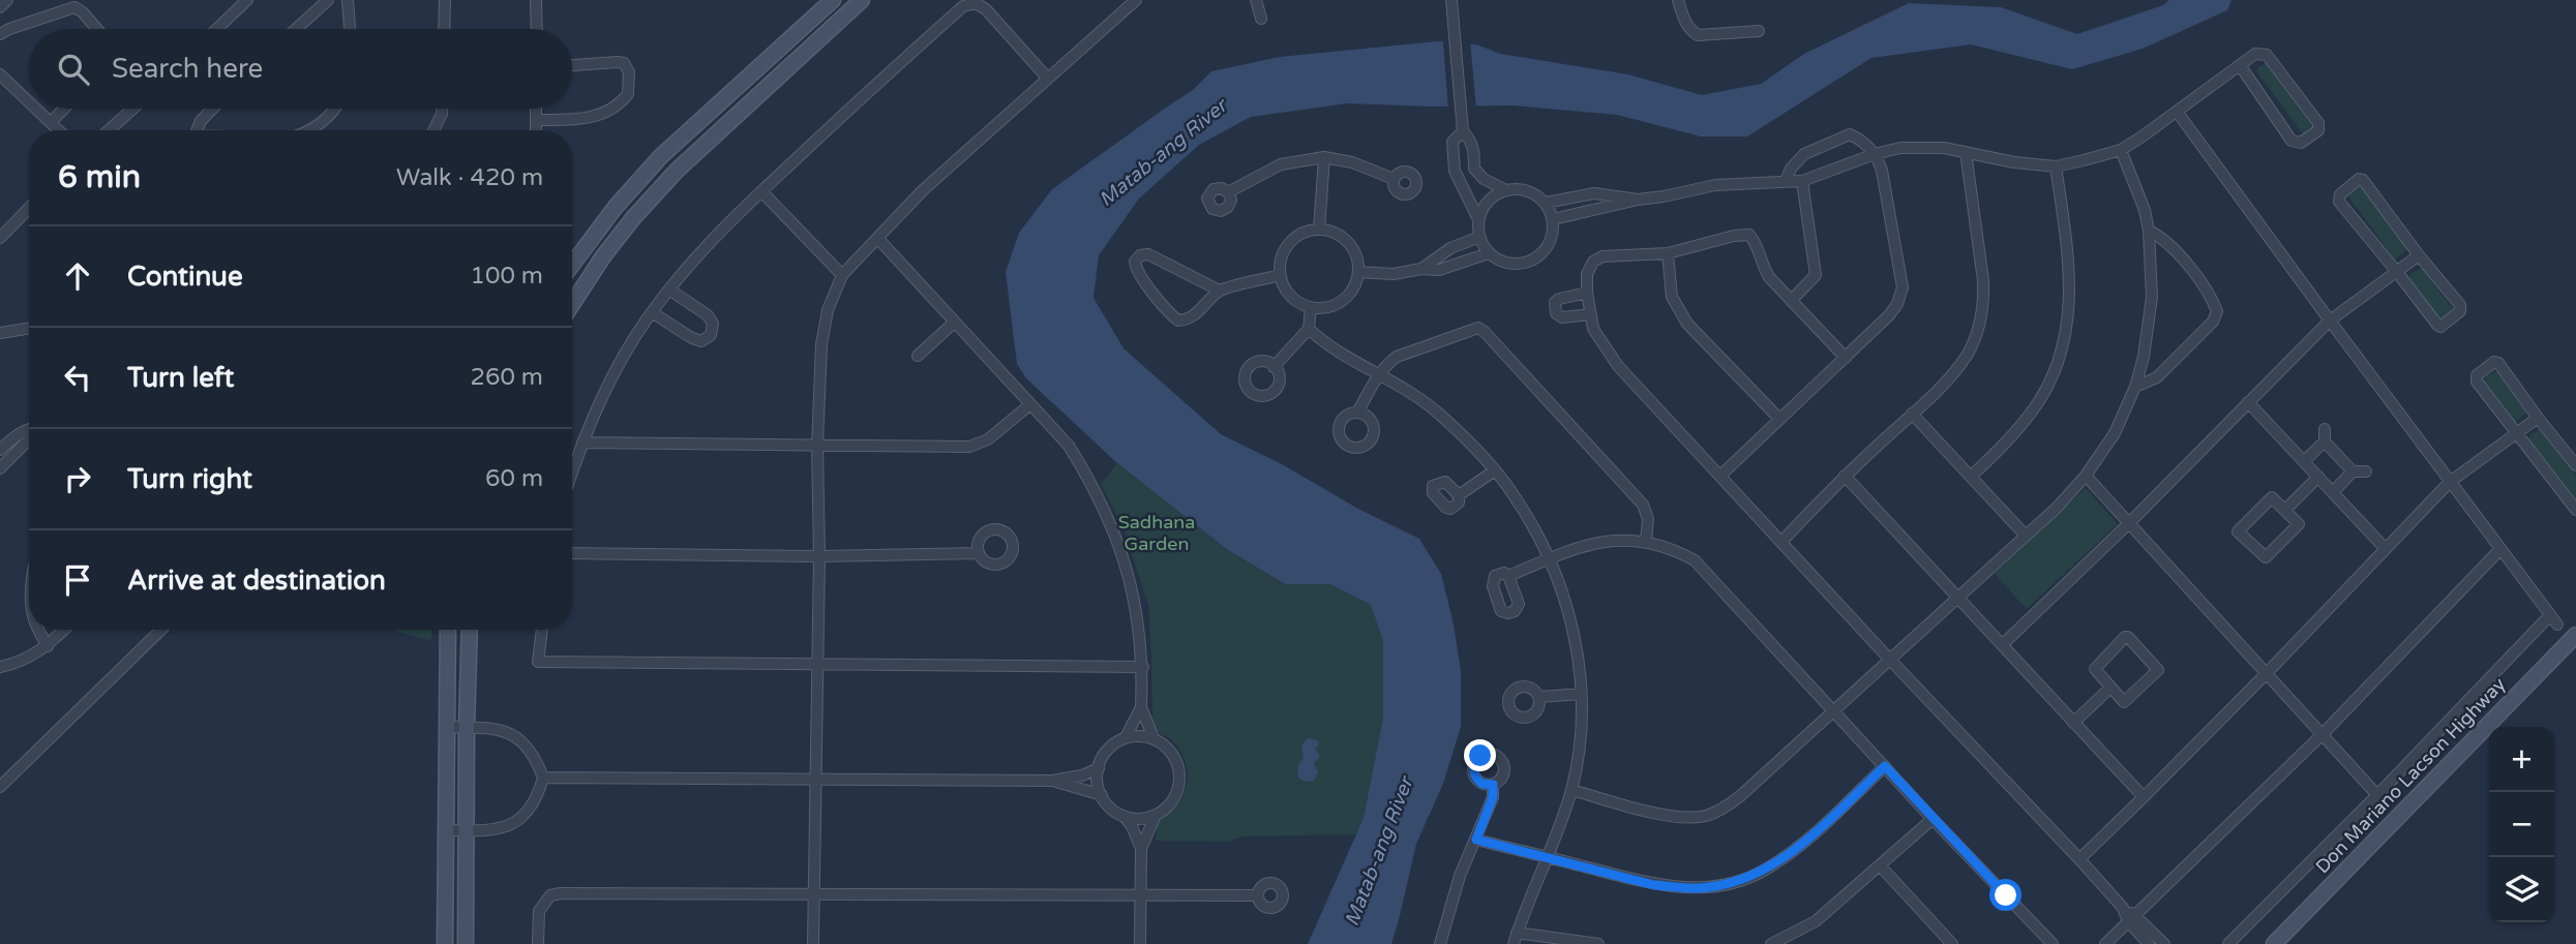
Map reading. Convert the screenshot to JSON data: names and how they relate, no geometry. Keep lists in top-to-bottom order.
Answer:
{
  "streets": {
    "street": ["Don Mariano Lacson Highway"]
  },
  "water": ["Matab-ang River"],
  "parks": ["Sadhana Garden"],
  "page": {
    "search": "Search here",
    "heading": ["6 min", "Walk · 420 m"],
    "list": [
      ["Continue", "100 m"],
      ["Turn left", "260 m"],
      ["Turn right", "60 m"],
      "Arrive at destination"
    ],
    "map_buttons": ["+", "−"]
  }
}
